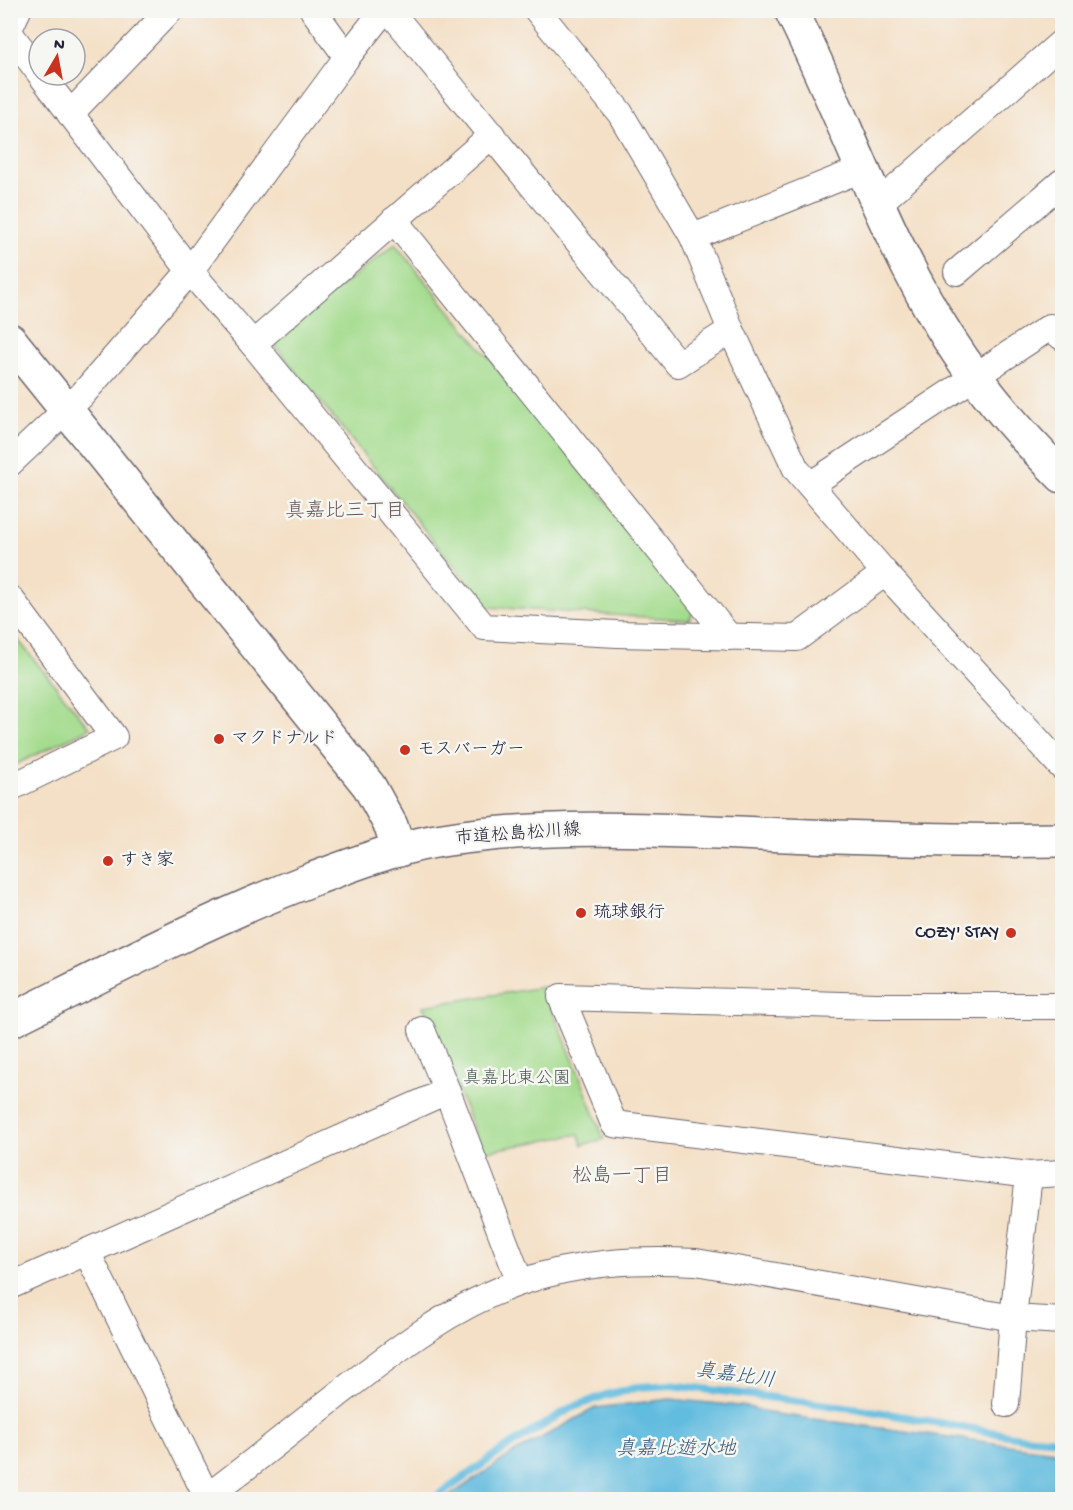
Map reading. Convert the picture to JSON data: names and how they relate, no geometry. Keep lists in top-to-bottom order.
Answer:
{
  "streets": {
    "street": ["市道松島松川線"]
  },
  "districts": ["真嘉比三丁目", "松島一丁目"],
  "water": ["真嘉比川", "真嘉比遊水地"],
  "parks": ["真嘉比東公園"],
  "places": [
    "マクドナルド",
    "モスバーガー",
    "すき家",
    "琉球銀行",
    "COZY' STAY"
  ],
  "north": "top"
}
